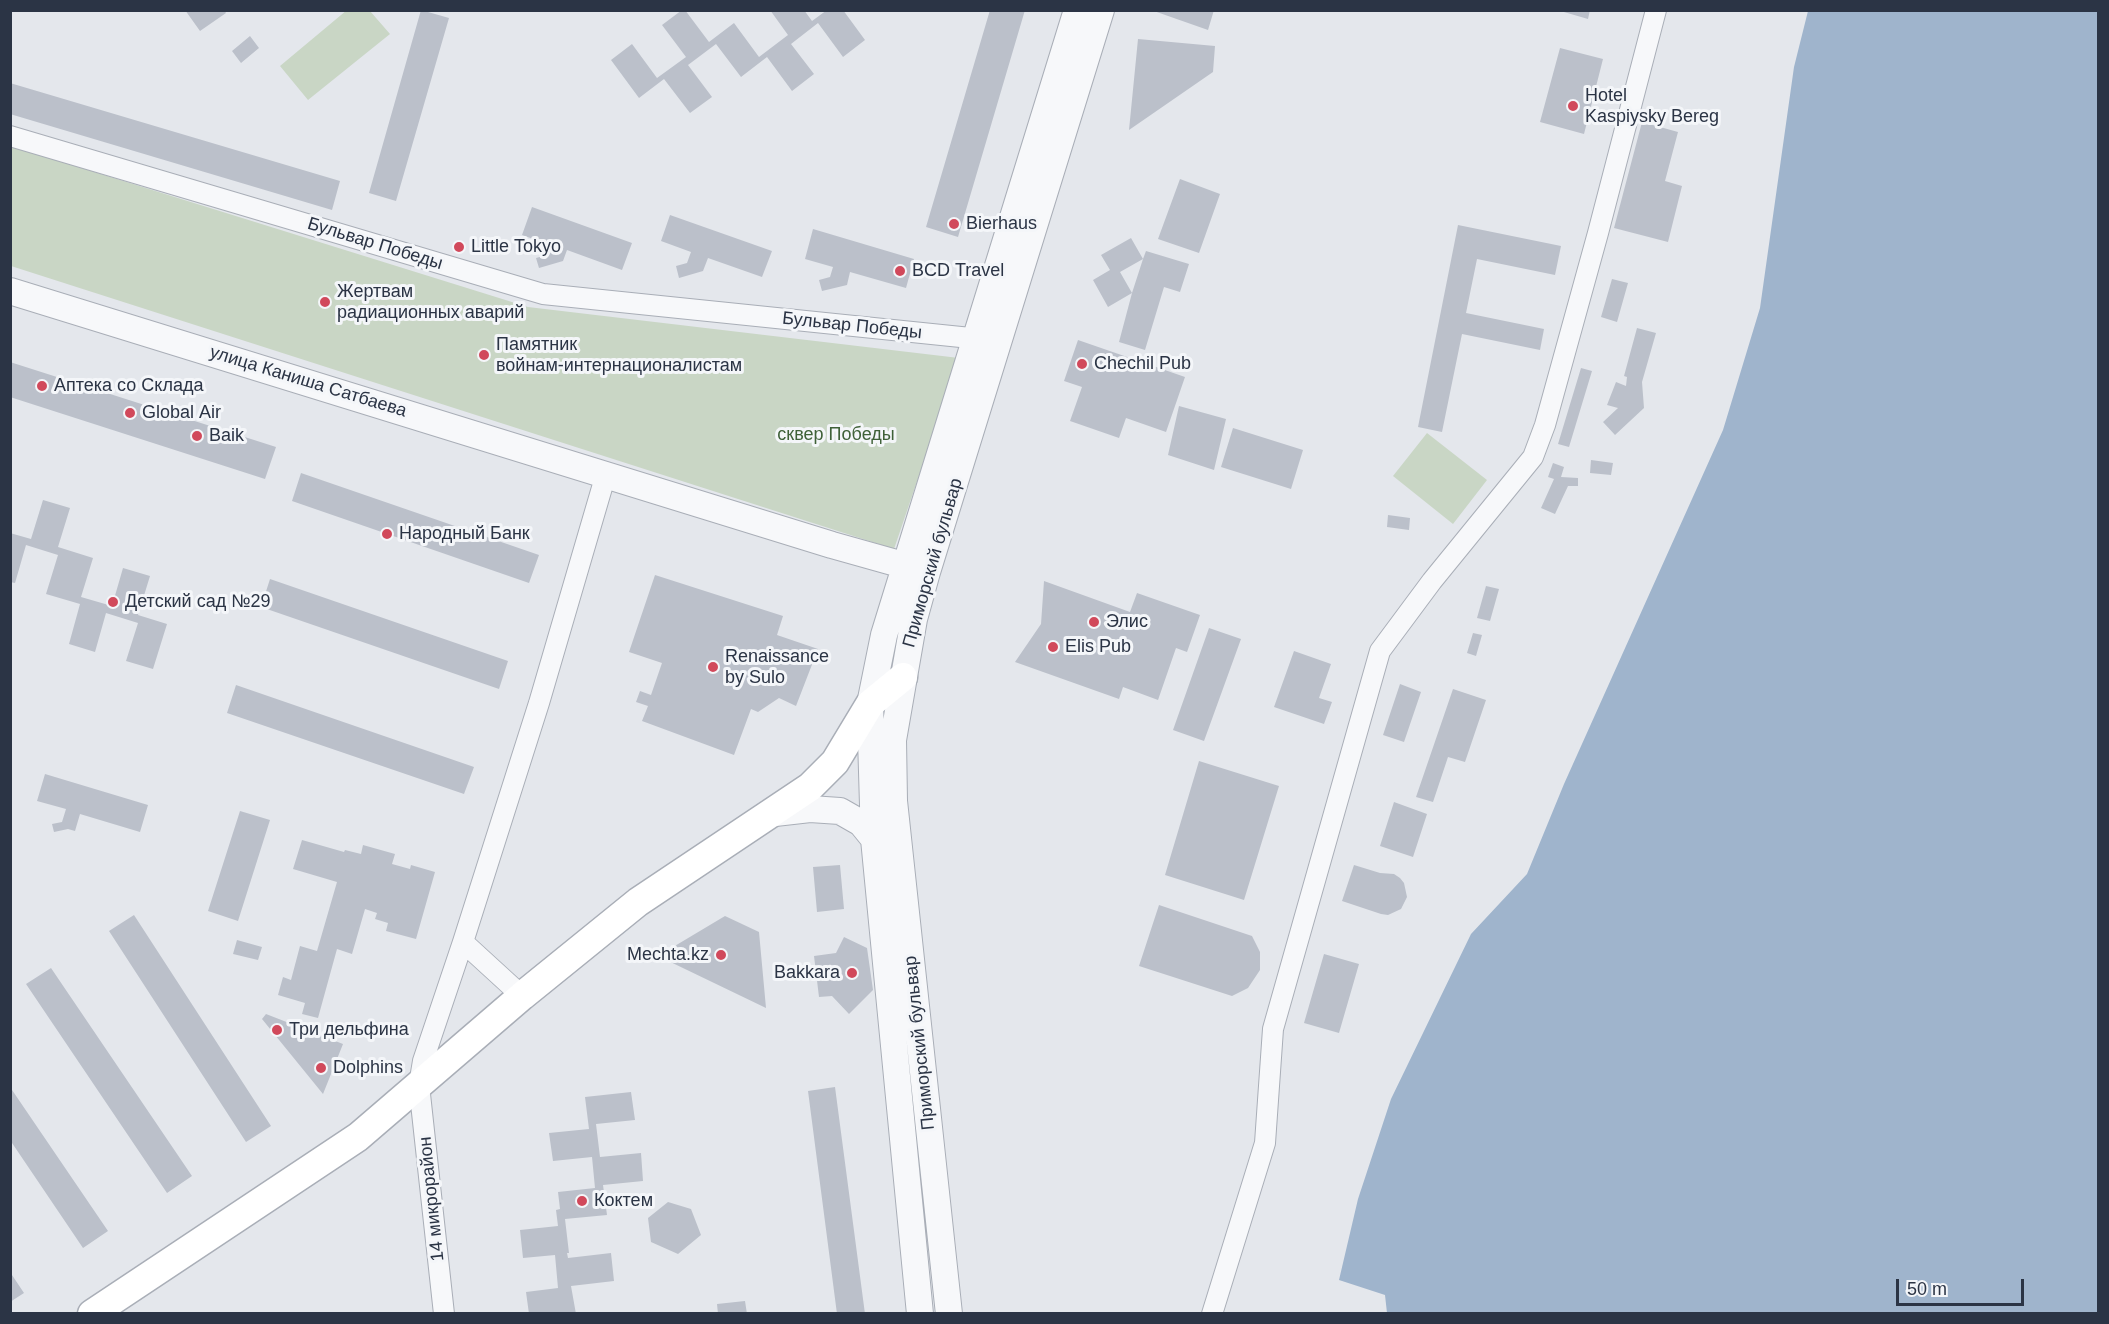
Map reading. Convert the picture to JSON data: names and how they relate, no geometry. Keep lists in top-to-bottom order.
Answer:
{
  "streets": {
    "street": [
      "Бульвар Победы",
      "улица Каниша Сатбаева",
      "Приморский бульвар",
      "14 микрорайон"
    ]
  },
  "crossings": [
    ["Бульвар Победы", "Приморский бульвар"],
    ["улица Каниша Сатбаева", "Приморский бульвар"],
    ["улица Каниша Сатбаева", "14 микрорайон"]
  ],
  "parks": ["сквер Победы"],
  "places": [
    "Hotel Kaspiysky Bereg",
    "Bierhaus",
    "Little Tokyo",
    "BCD Travel",
    "Жертвам радиационных аварий",
    "Памятник войнам-интернационалистам",
    "Chechil Pub",
    "Аптека со Склада",
    "Global Air",
    "Baik",
    "Народный Банк",
    "Детский сад №29",
    "Элис",
    "Elis Pub",
    "Renaissance by Sulo",
    "Mechta.kz",
    "Bakkara",
    "Три дельфина",
    "Dolphins",
    "Коктем"
  ],
  "scale_bar": "50 m"
}
